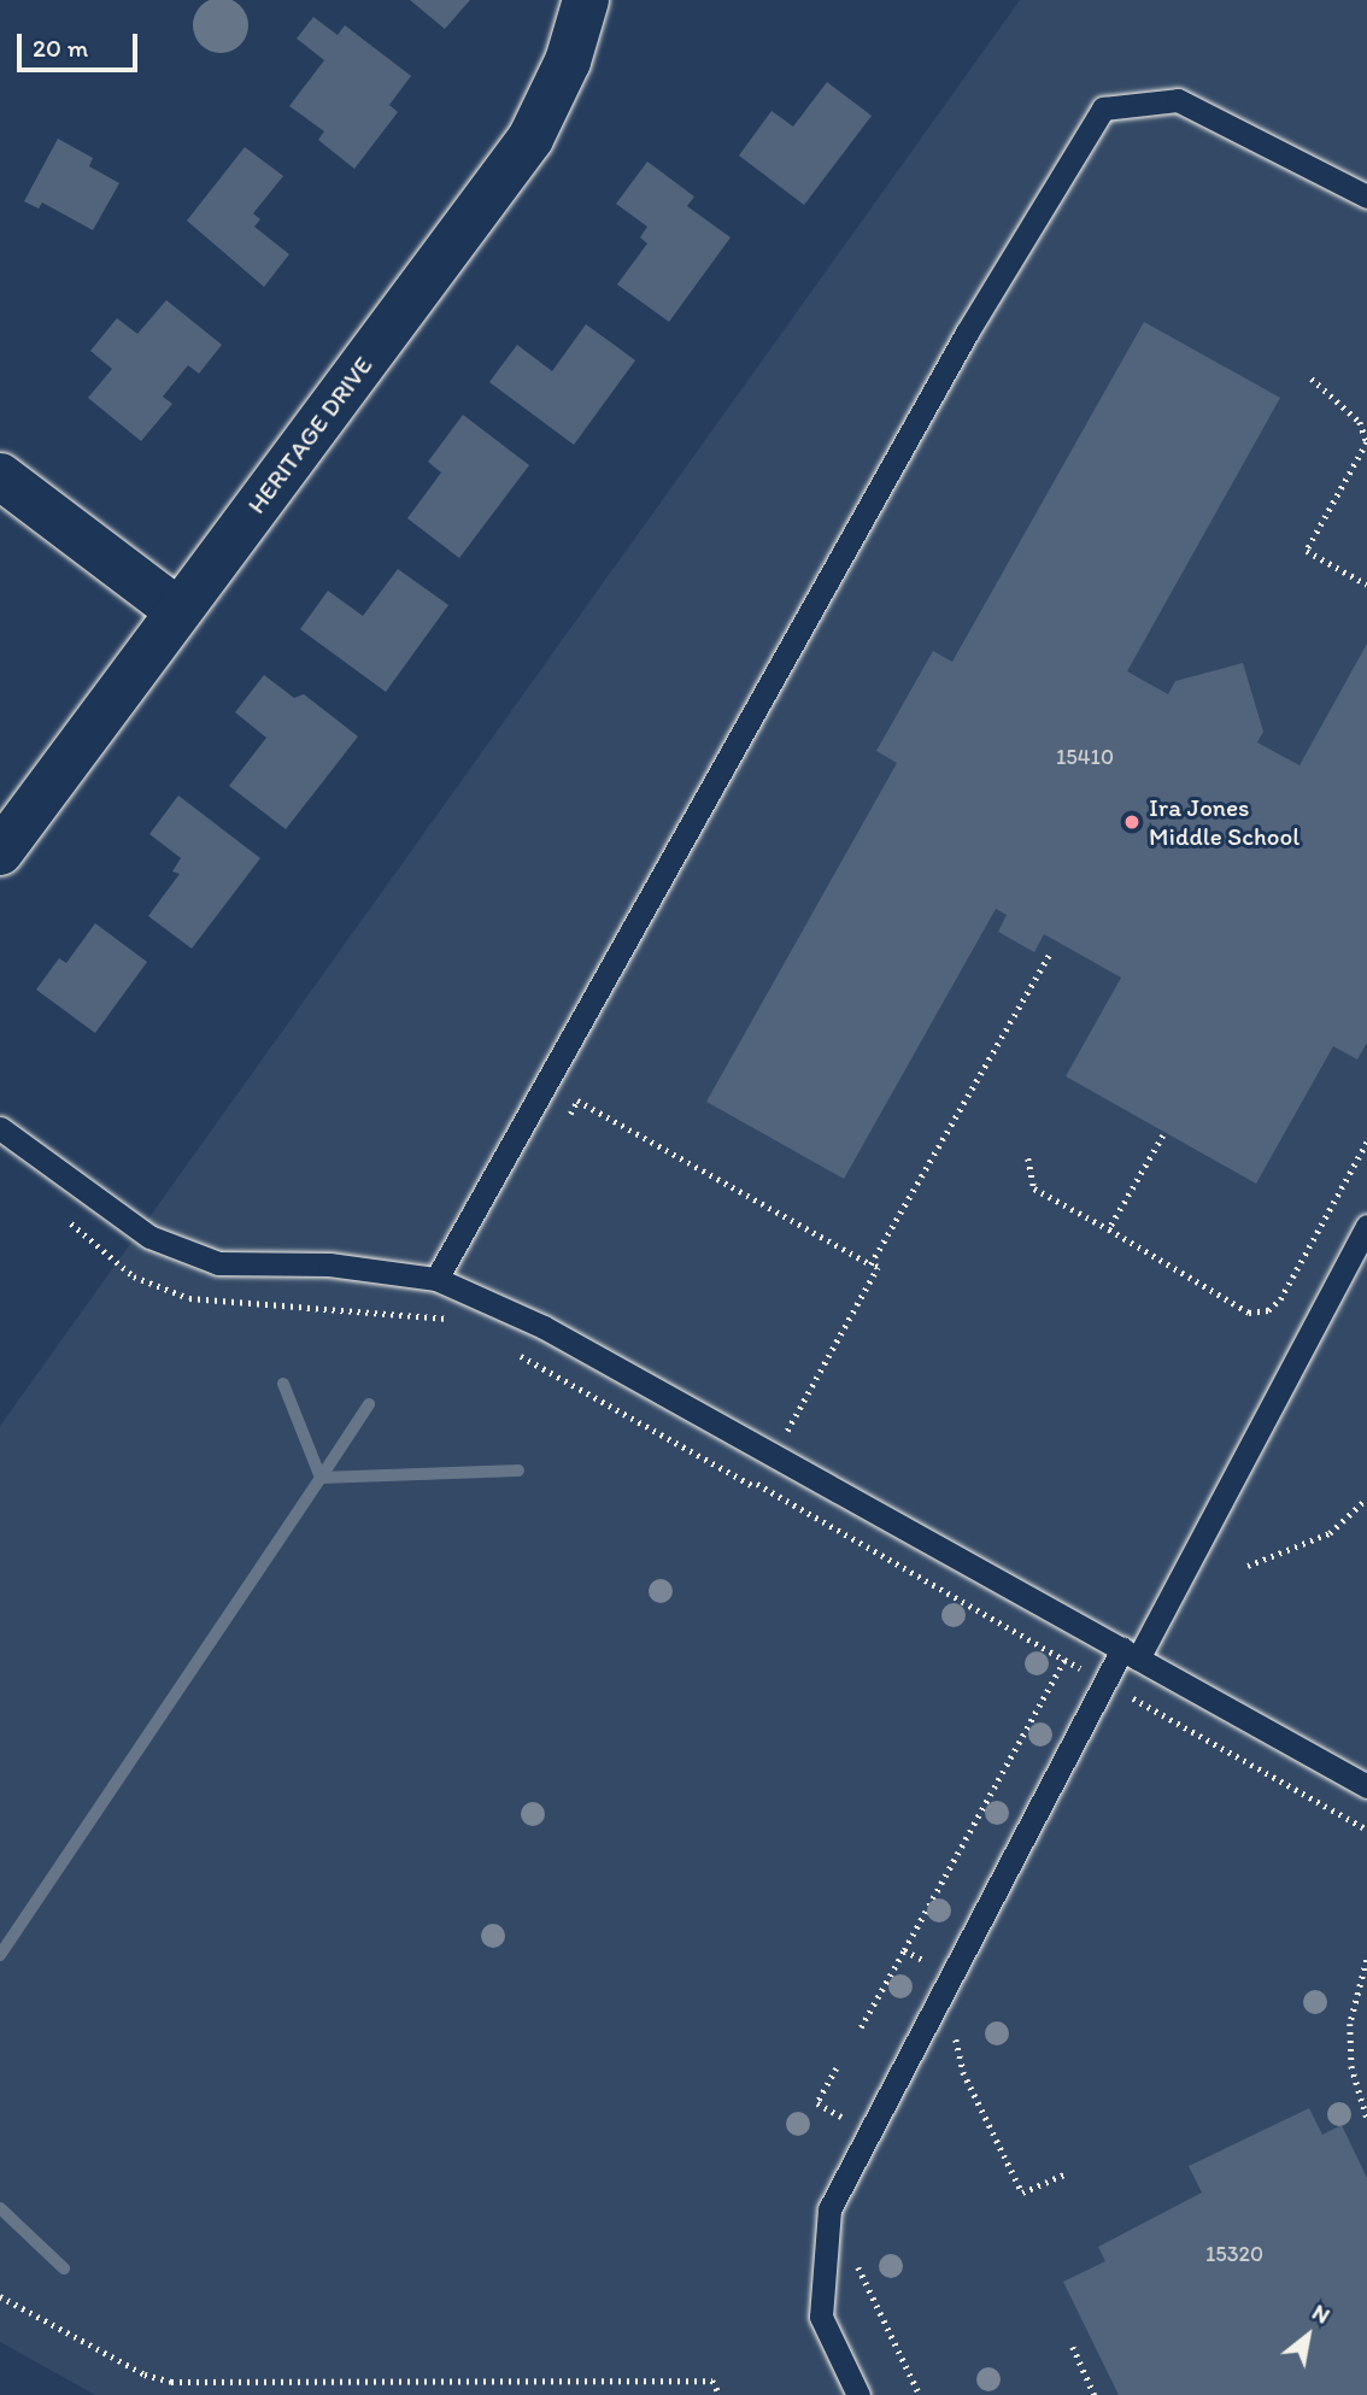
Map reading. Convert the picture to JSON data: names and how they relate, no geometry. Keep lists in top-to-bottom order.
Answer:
{
  "streets": {
    "street": ["HERITAGE DRIVE"]
  },
  "places": ["Ira Jones Middle School"],
  "house_numbers": ["15410", "15320"],
  "scale_bar": "20 m",
  "north": "top right"
}
